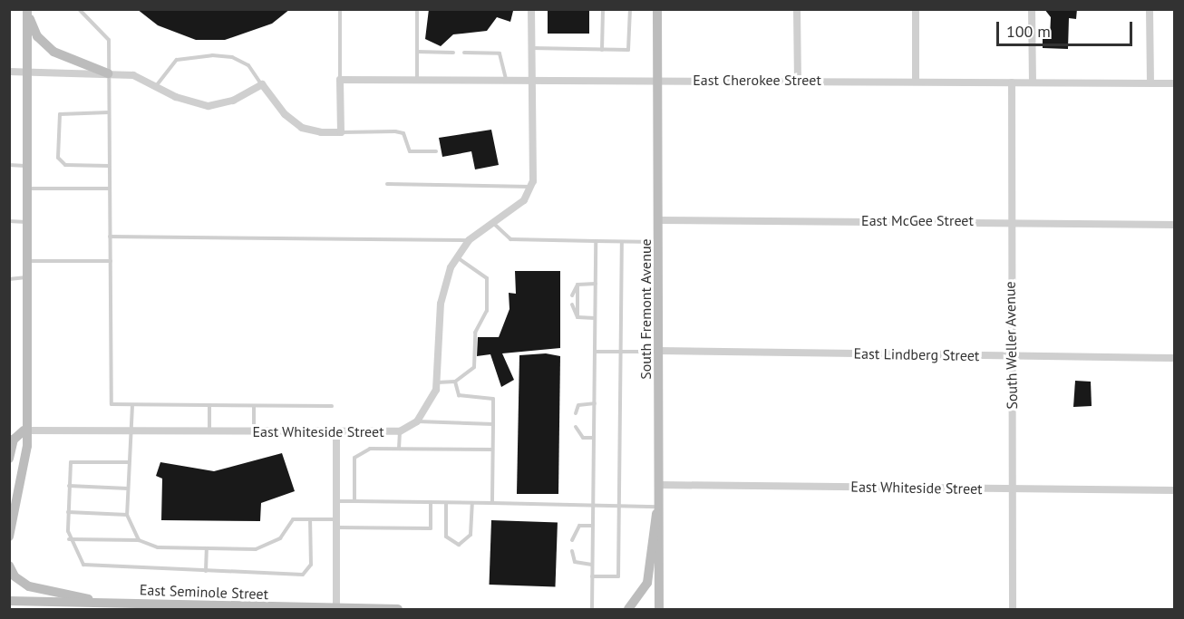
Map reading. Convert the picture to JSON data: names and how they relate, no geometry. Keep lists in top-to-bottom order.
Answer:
{
  "streets": {
    "main road": ["South Fremont Avenue", "East Seminole Street"],
    "street": [
      "East Cherokee Street",
      "East McGee Street",
      "South Weller Avenue",
      "East Lindberg Street",
      "East Whiteside Street"
    ]
  },
  "crossings": [
    ["East Cherokee Street", "South Fremont Avenue"],
    ["East Cherokee Street", "South Weller Avenue"],
    ["East McGee Street", "South Fremont Avenue"],
    ["East McGee Street", "South Weller Avenue"],
    ["South Fremont Avenue", "East Lindberg Street"],
    ["South Fremont Avenue", "East Whiteside Street"],
    ["South Weller Avenue", "East Lindberg Street"],
    ["South Weller Avenue", "East Whiteside Street"]
  ],
  "scale_bar": "100 m"
}
